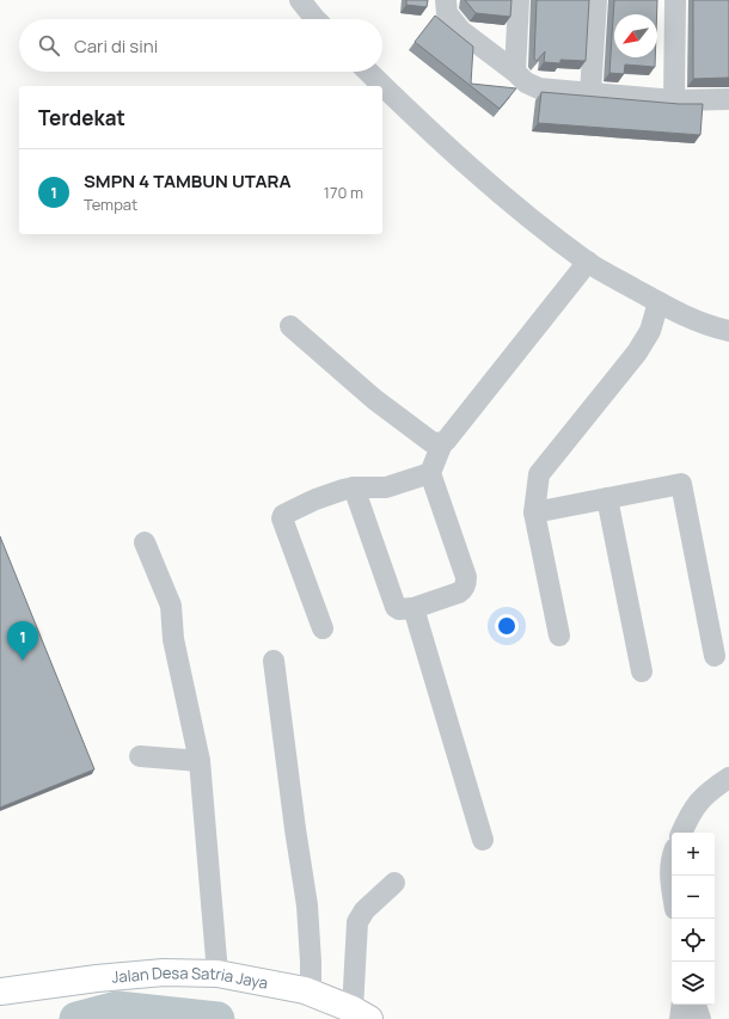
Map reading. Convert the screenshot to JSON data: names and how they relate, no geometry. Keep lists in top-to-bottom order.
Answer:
{
  "streets": {
    "street": ["Jalan Desa Satria Jaya"]
  },
  "north": "bottom left",
  "page": {
    "search": "Cari di sini",
    "heading": "Terdekat",
    "list": [
      {
        "mark": "1",
        "name": "SMPN 4 TAMBUN UTARA",
        "note": "Tempat",
        "value": "170 m"
      }
    ],
    "pins": "1",
    "map_buttons": ["+", "−"]
  }
}
